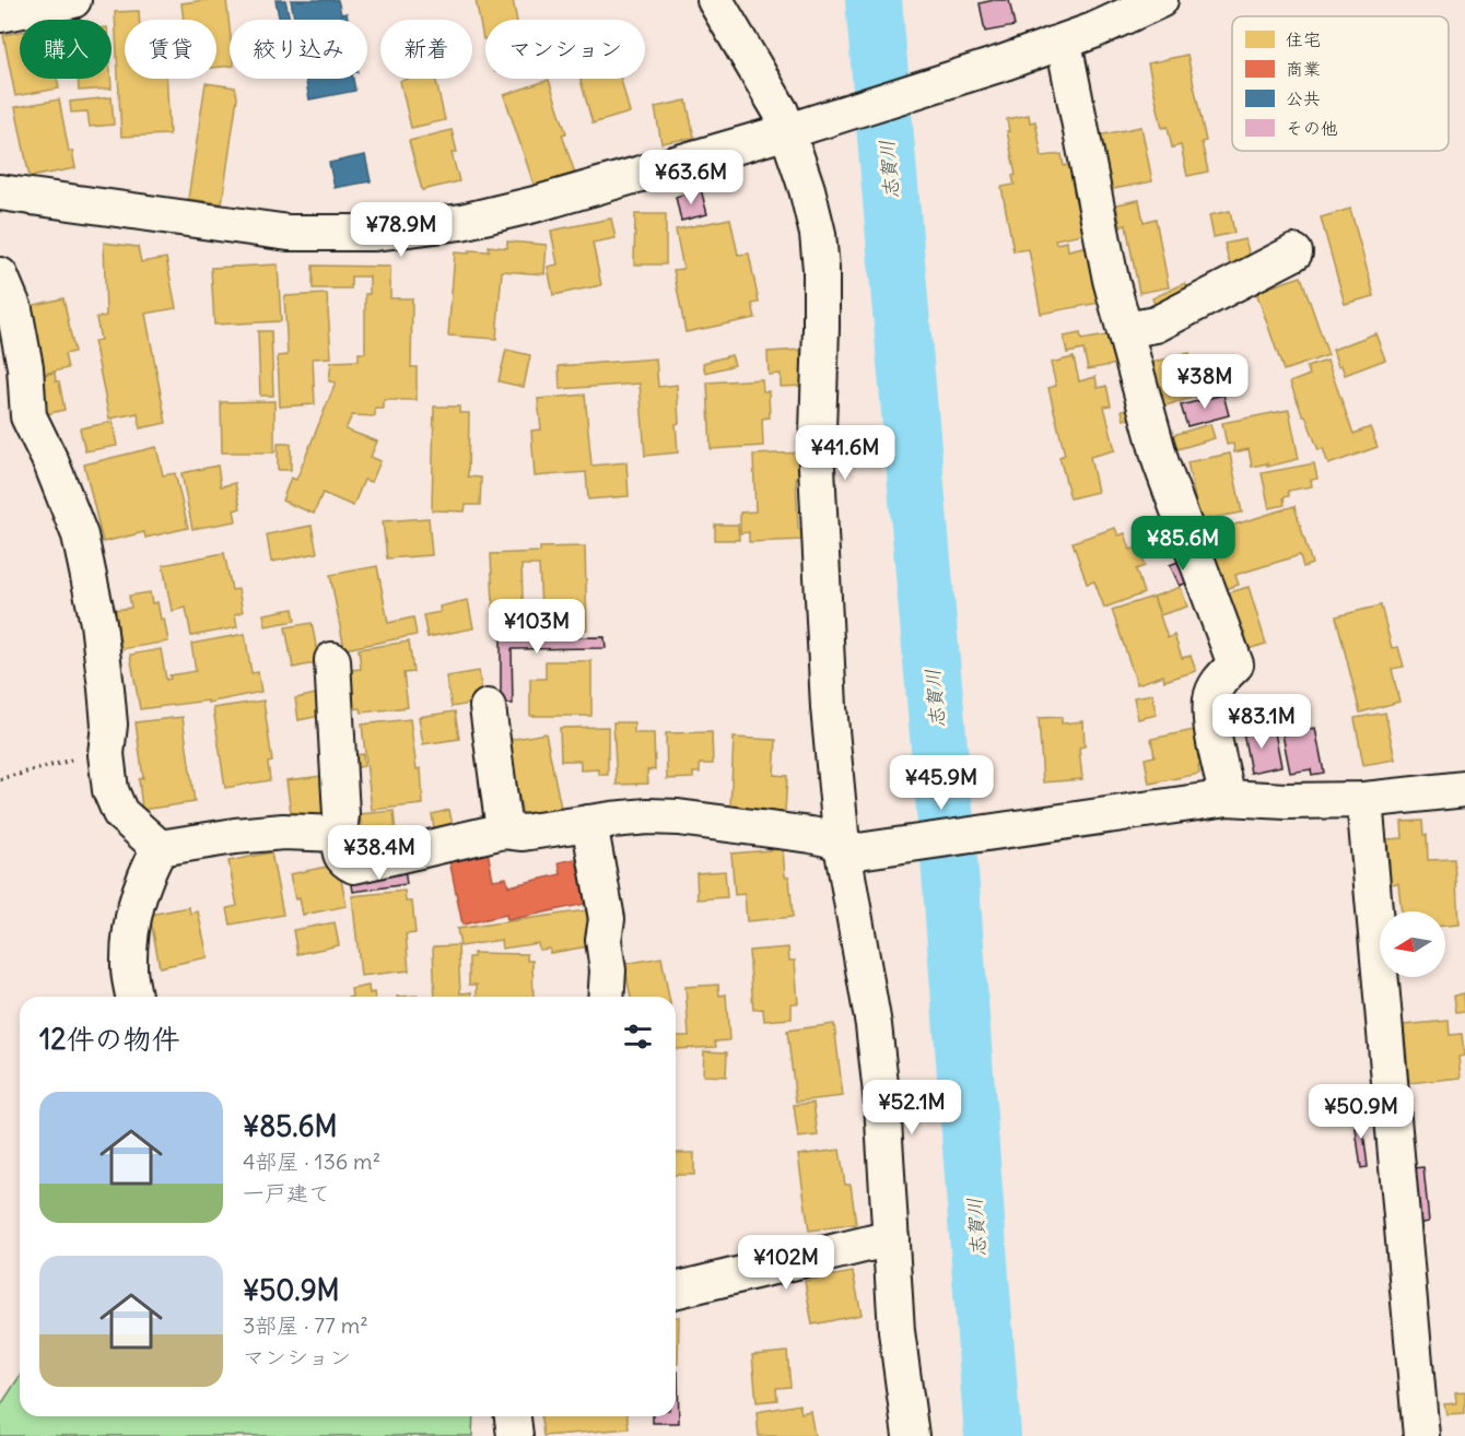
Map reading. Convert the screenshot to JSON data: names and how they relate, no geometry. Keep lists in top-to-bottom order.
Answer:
{
  "water": ["志賀川"],
  "legend": [
    "住宅",
    "商業",
    "公共",
    "その他"
  ],
  "north": "left",
  "page": {
    "chip": [
      "購入",
      "賃貸",
      "絞り込み",
      "新着",
      "マンション"
    ],
    "price": [
      "¥63.6M",
      "¥78.9M",
      "¥38M",
      "¥41.6M",
      "¥85.6M",
      "¥103M",
      "¥83.1M",
      "¥45.9M",
      "¥38.4M",
      "¥52.1M",
      "¥50.9M",
      "¥102M"
    ],
    "heading": "12件の物件",
    "list": [
      {
        "name": "¥85.6M",
        "note": "4部屋 · 136 m² · 一戸建て"
      },
      {
        "name": "¥50.9M",
        "note": "3部屋 · 77 m² · マンション"
      }
    ]
  }
}
